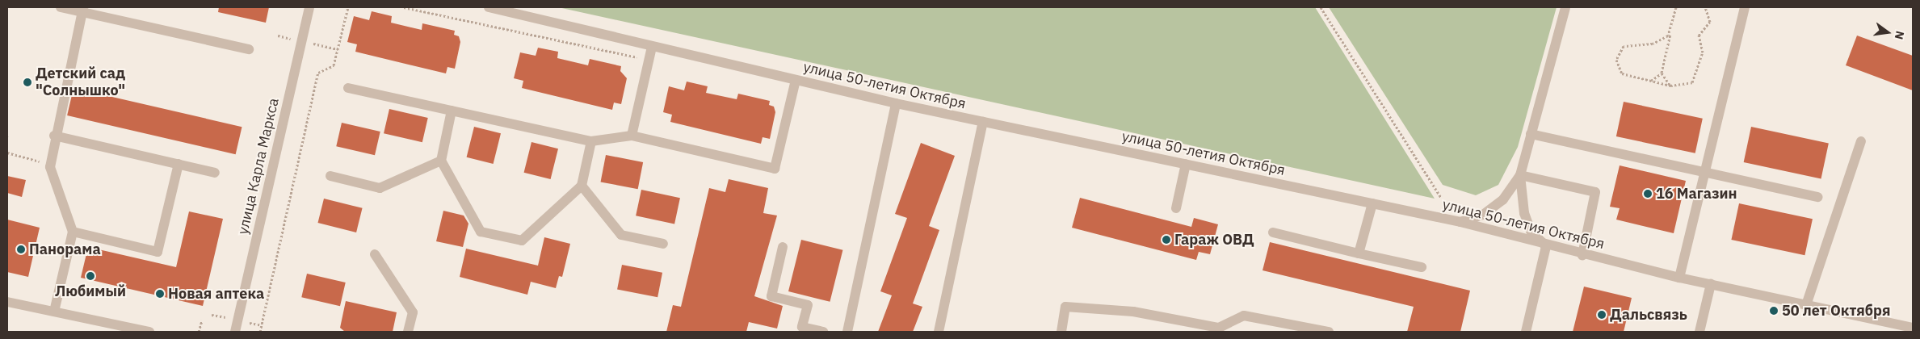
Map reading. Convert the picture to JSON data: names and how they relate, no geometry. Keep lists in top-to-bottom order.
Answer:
{
  "streets": {
    "street": ["улица 50-летия Октября", "улица Карла Маркса"]
  },
  "places": [
    "Детский сад \"Солнышко\"",
    "16 Магазин",
    "Гараж ОВД",
    "Панорама",
    "Любимый",
    "Новая аптека",
    "50 лет Октября",
    "Дальсвязь"
  ],
  "north": "right"
}
